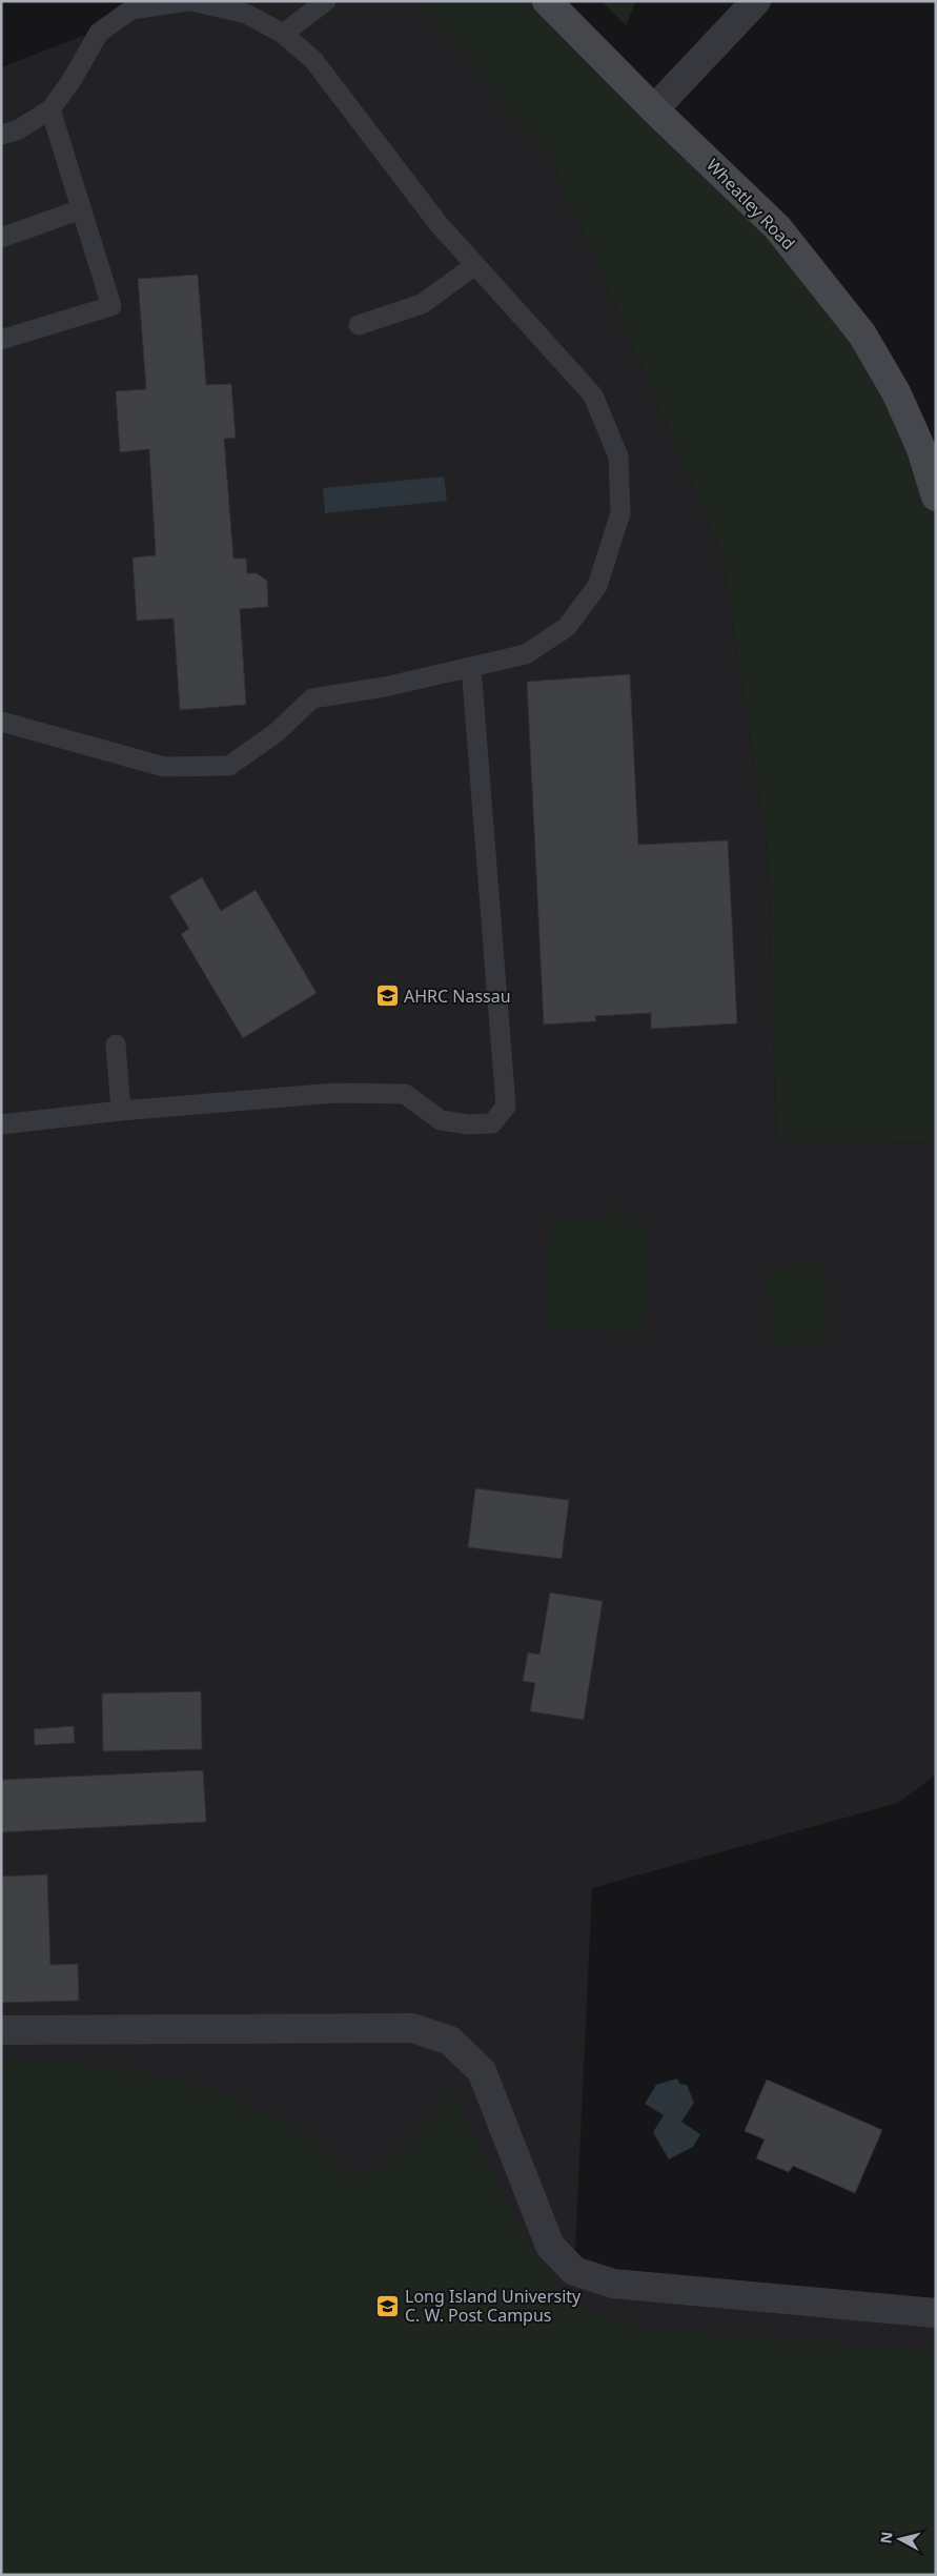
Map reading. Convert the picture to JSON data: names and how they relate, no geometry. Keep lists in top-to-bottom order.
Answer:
{
  "streets": {
    "main road": ["Wheatley Road"]
  },
  "places": {
    "school or university": ["AHRC Nassau", "Long Island University C. W. Post Campus"]
  },
  "north": "left"
}
